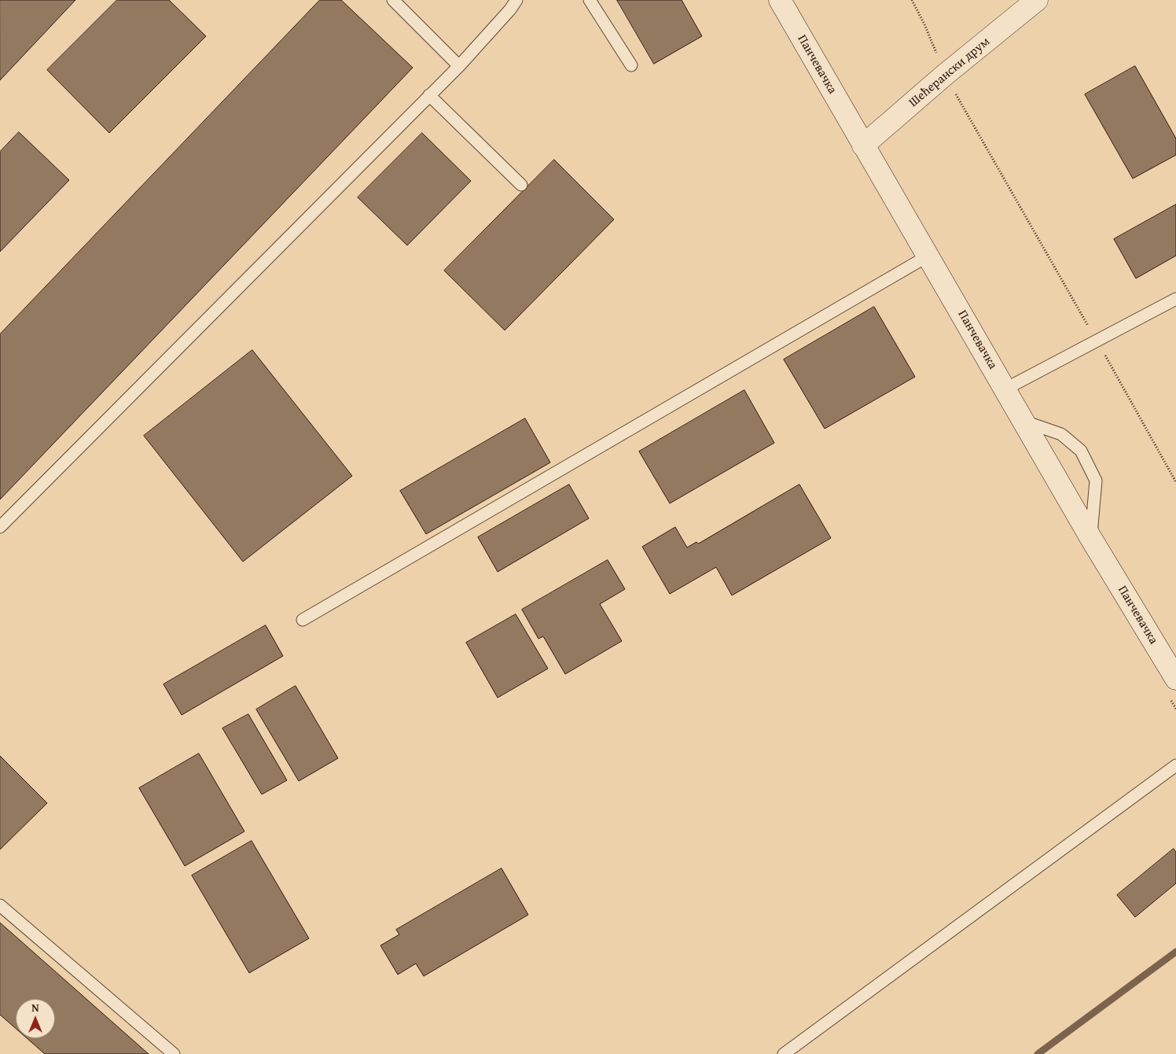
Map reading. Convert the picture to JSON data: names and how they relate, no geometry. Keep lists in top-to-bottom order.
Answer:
{
  "streets": {
    "street": ["Панчевачка", "Шећерански друм"]
  },
  "crossings": [
    ["Панчевачка", "Шећерански друм"]
  ],
  "north": "top"
}
